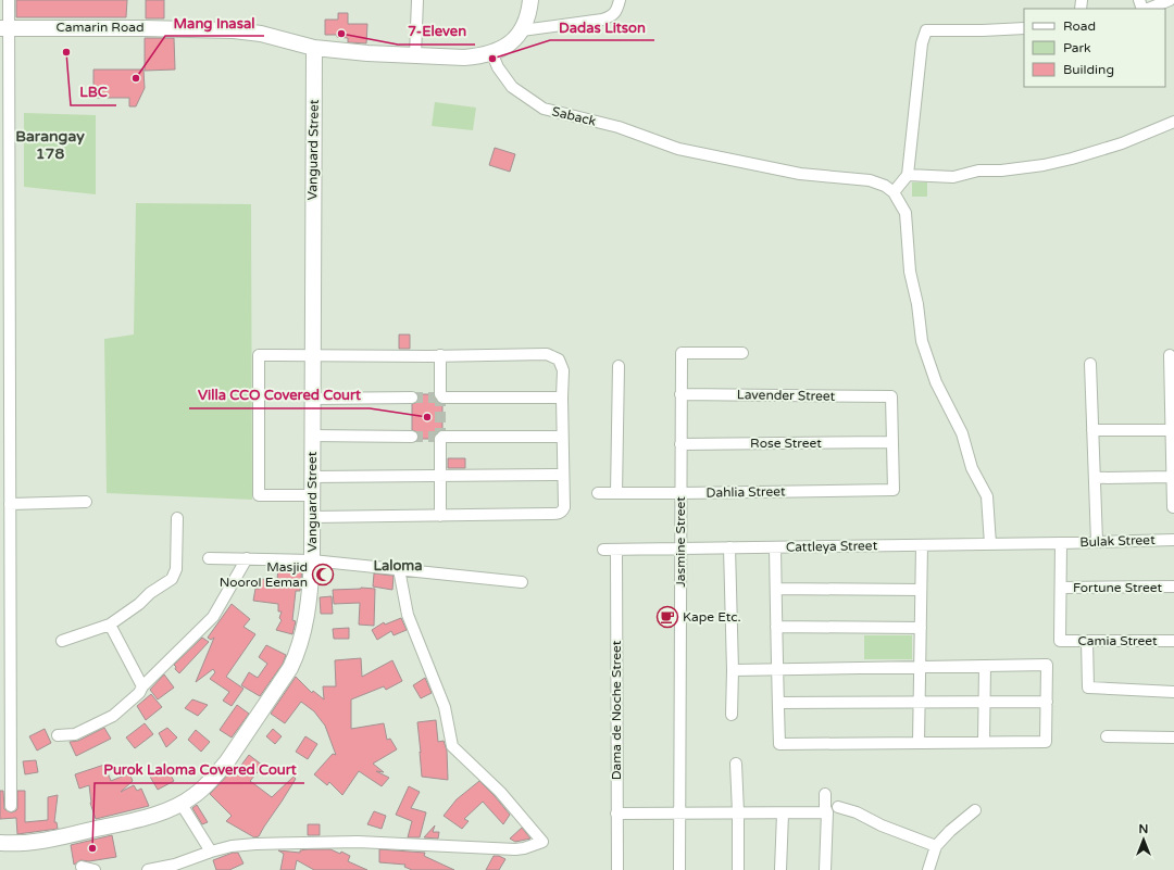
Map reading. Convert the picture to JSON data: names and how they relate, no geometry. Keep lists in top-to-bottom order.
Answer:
{
  "streets": {
    "street": [
      "Camarin Road",
      "Saback",
      "Vanguard Street",
      "Lavender Street",
      "Rose Street",
      "Dahlia Street",
      "Bulak Street",
      "Jasmine Street",
      "Cattleya Street",
      "Fortune Street",
      "Camia Street",
      "Dama de Noche Street"
    ]
  },
  "crossings": [
    ["Camarin Road", "Saback"],
    ["Camarin Road", "Vanguard Street"],
    ["Lavender Street", "Rose Street"],
    ["Lavender Street", "Dahlia Street"],
    ["Lavender Street", "Jasmine Street"],
    ["Rose Street", "Dahlia Street"],
    ["Rose Street", "Jasmine Street"],
    ["Dahlia Street", "Jasmine Street"],
    ["Bulak Street", "Cattleya Street"],
    ["Jasmine Street", "Cattleya Street"],
    ["Cattleya Street", "Dama de Noche Street"],
    ["Fortune Street", "Camia Street"]
  ],
  "districts": ["Barangay 178", "Laloma"],
  "places": {
    "other": [
      "7-Eleven",
      "LBC",
      "Dadas Litson",
      "Mang Inasal",
      "Villa CCO Covered Court",
      "Purok Laloma Covered Court"
    ],
    "mosque": ["Masjid Noorol Eeman"],
    "cafe": ["Kape Etc."]
  },
  "legend": ["Road", "Park", "Building"],
  "north": "top"
}
